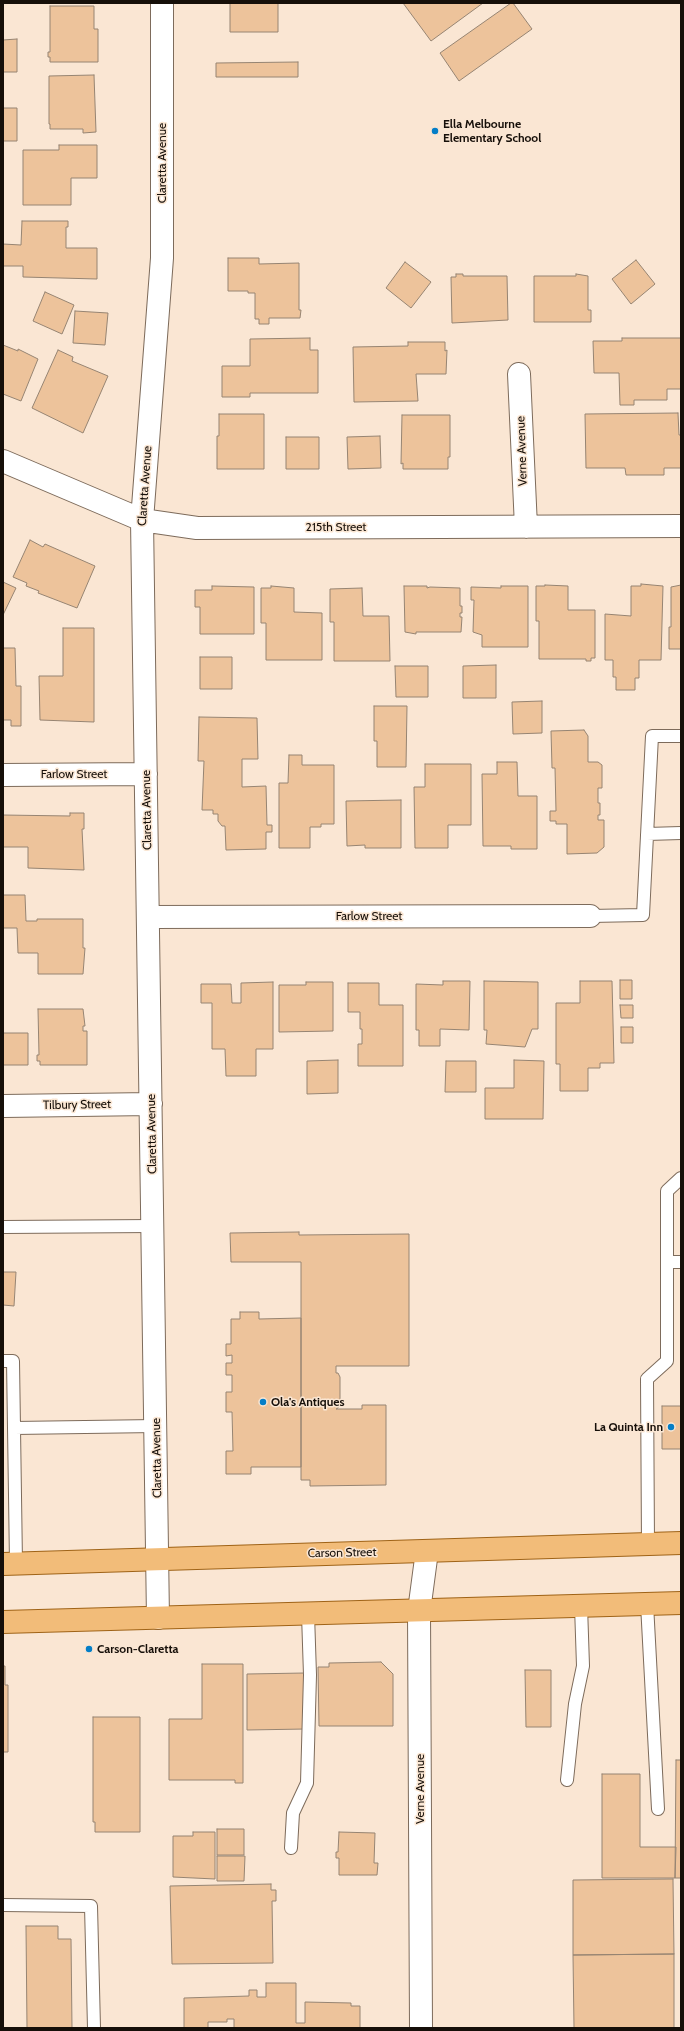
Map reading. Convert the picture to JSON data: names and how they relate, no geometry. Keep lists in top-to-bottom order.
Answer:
{
  "streets": {
    "main road": ["Carson Street"],
    "street": [
      "Claretta Avenue",
      "Verne Avenue",
      "215th Street",
      "Farlow Street",
      "Tilbury Street"
    ]
  },
  "crossings": [
    ["Claretta Avenue", "215th Street"],
    ["Claretta Avenue", "Farlow Street"],
    ["Claretta Avenue", "Tilbury Street"],
    ["Claretta Avenue", "Carson Street"],
    ["Verne Avenue", "215th Street"],
    ["Verne Avenue", "Carson Street"]
  ],
  "places": [
    "Ella Melbourne Elementary School",
    "Ola's Antiques",
    "La Quinta Inn",
    "Carson-Claretta"
  ]
}
